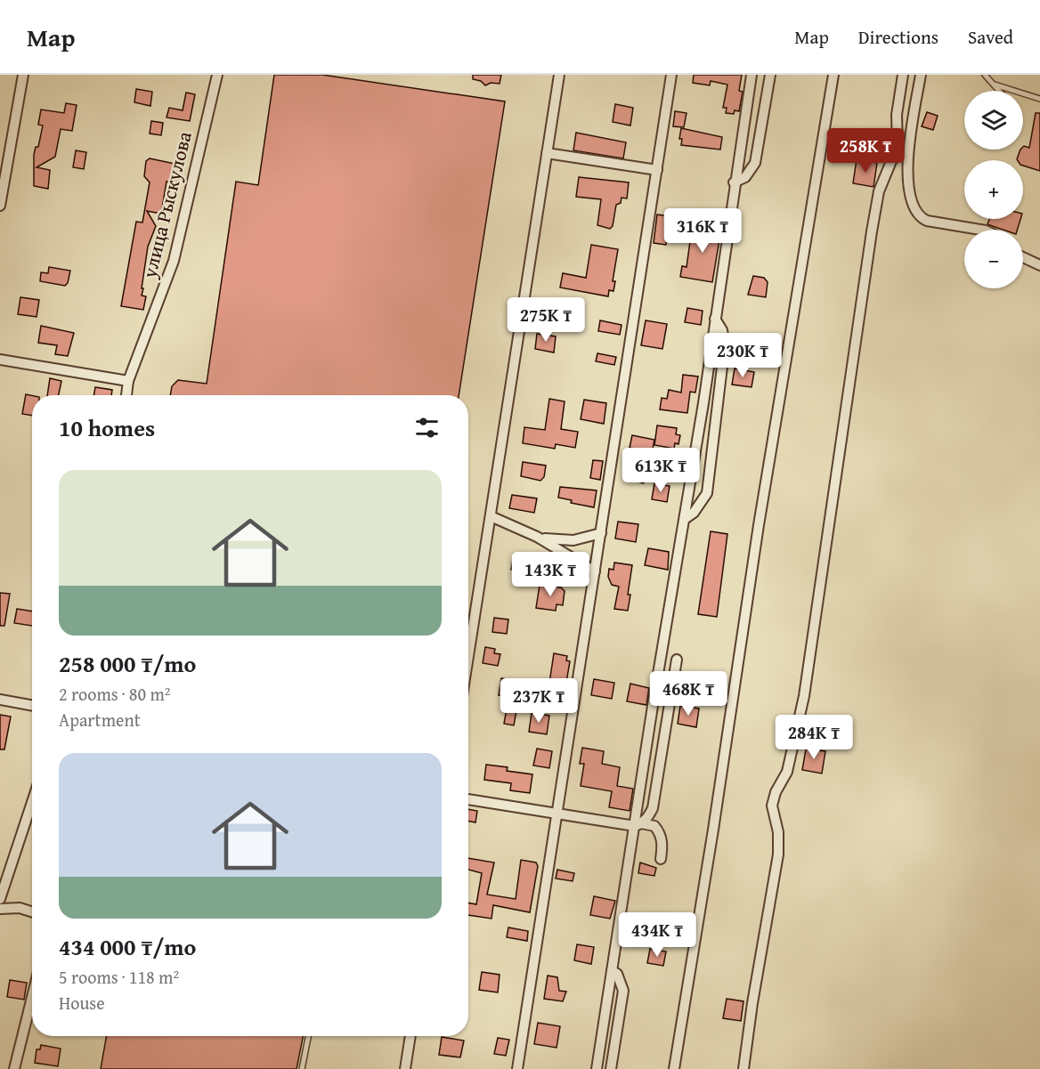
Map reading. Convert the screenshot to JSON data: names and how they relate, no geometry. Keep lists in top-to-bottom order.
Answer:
{
  "streets": {
    "street": ["улица Рыскулова"]
  },
  "page": {
    "header": "Map",
    "nav": ["Map", "Directions", "Saved"],
    "map_buttons": ["+", "−"],
    "price": [
      "258K ₸",
      "316K ₸",
      "275K ₸",
      "230K ₸",
      "613K ₸",
      "143K ₸",
      "468K ₸",
      "237K ₸",
      "284K ₸",
      "434K ₸"
    ],
    "heading": "10 homes",
    "list": [
      {
        "name": "258 000 ₸/mo",
        "note": "2 rooms · 80 m² · Apartment"
      },
      {
        "name": "434 000 ₸/mo",
        "note": "5 rooms · 118 m² · House"
      }
    ]
  }
}
